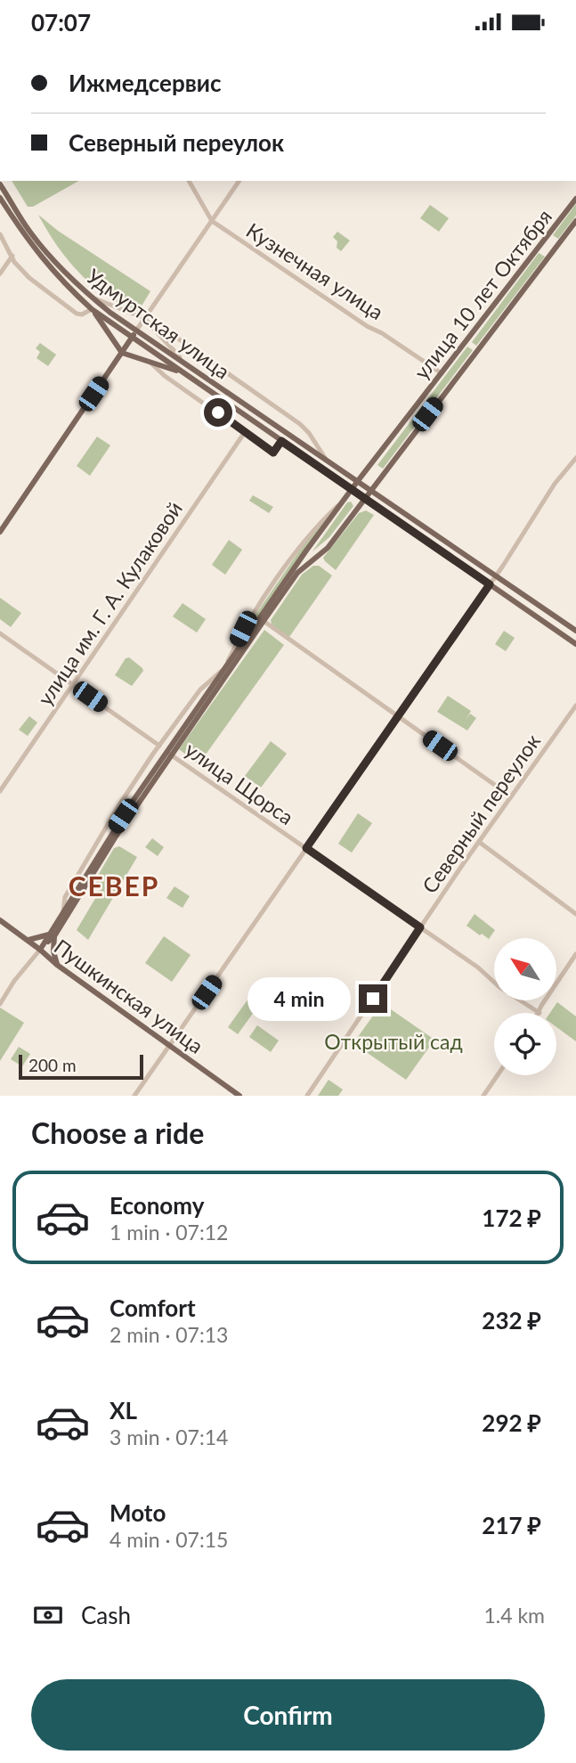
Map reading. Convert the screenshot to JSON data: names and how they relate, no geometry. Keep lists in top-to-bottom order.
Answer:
{
  "streets": {
    "main road": ["улица 10 лет Октября", "Удмуртская улица", "Пушкинская улица"],
    "street": [
      "Кузнечная улица",
      "улица им. Г. А. Кулаковой",
      "улица Щорса",
      "Северный переулок"
    ]
  },
  "crossings": [
    ["Кузнечная улица", "улица 10 лет Октября"],
    ["улица 10 лет Октября", "Удмуртская улица"],
    ["улица 10 лет Октября", "улица Щорса"],
    ["Удмуртская улица", "улица им. Г. А. Кулаковой"],
    ["улица им. Г. А. Кулаковой", "улица Щорса"],
    ["улица Щорса", "Северный переулок"]
  ],
  "districts": ["СЕВЕР"],
  "parks": ["Открытый сад"],
  "scale_bar": "200 m",
  "north": "top left",
  "page": {
    "status": "07:07",
    "banner": ["Ижмедсервис", "Северный переулок"],
    "bubble": "4 min",
    "scale": "200 m",
    "heading": "Choose a ride",
    "list": [
      {
        "name": "Economy",
        "note": "1 min · 07:12",
        "value": "172 ₽"
      },
      {
        "name": "Comfort",
        "note": "2 min · 07:13",
        "value": "232 ₽"
      },
      {
        "name": "XL",
        "note": "3 min · 07:14",
        "value": "292 ₽"
      },
      {
        "name": "Moto",
        "note": "4 min · 07:15",
        "value": "217 ₽"
      }
    ],
    "pay": ["Cash", "1.4 km"],
    "buttons": "Confirm"
  }
}
